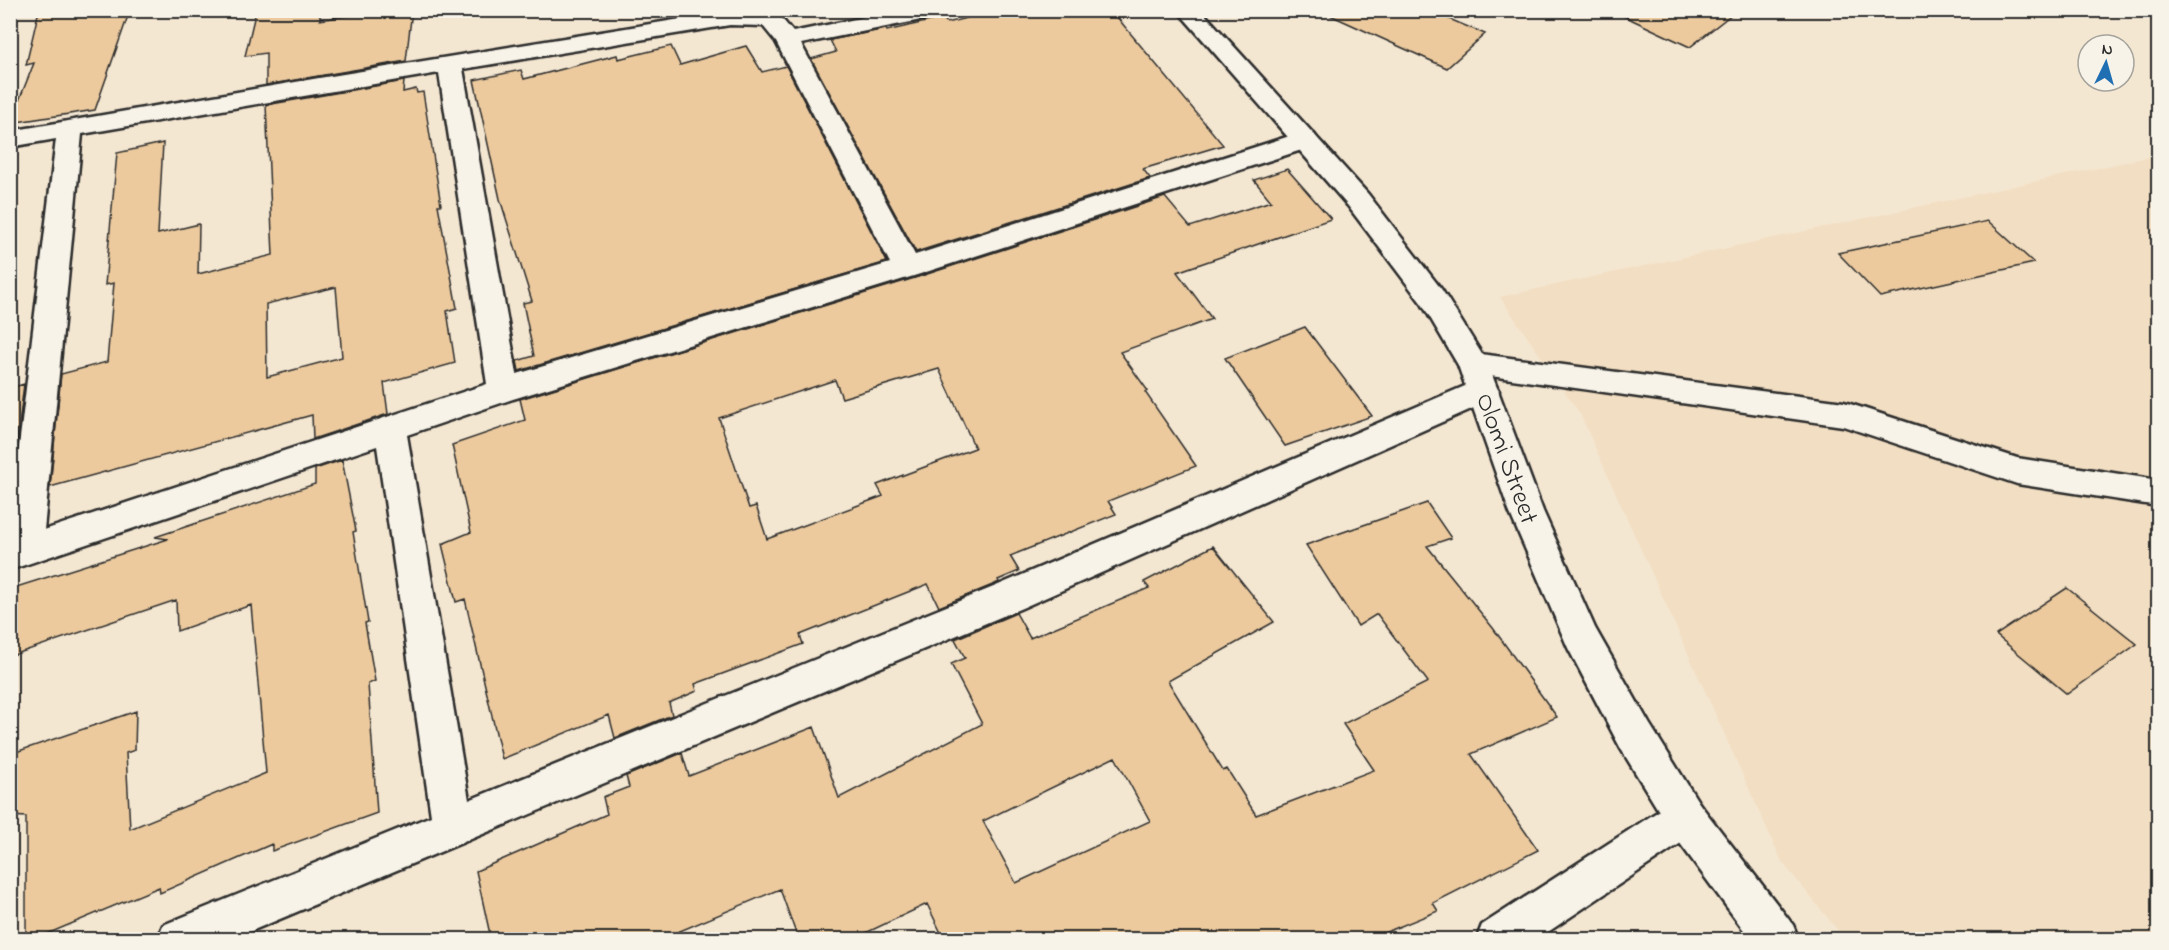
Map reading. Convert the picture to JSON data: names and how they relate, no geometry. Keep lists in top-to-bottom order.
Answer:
{
  "streets": {
    "street": ["Olomi Street"]
  },
  "north": "top"
}
